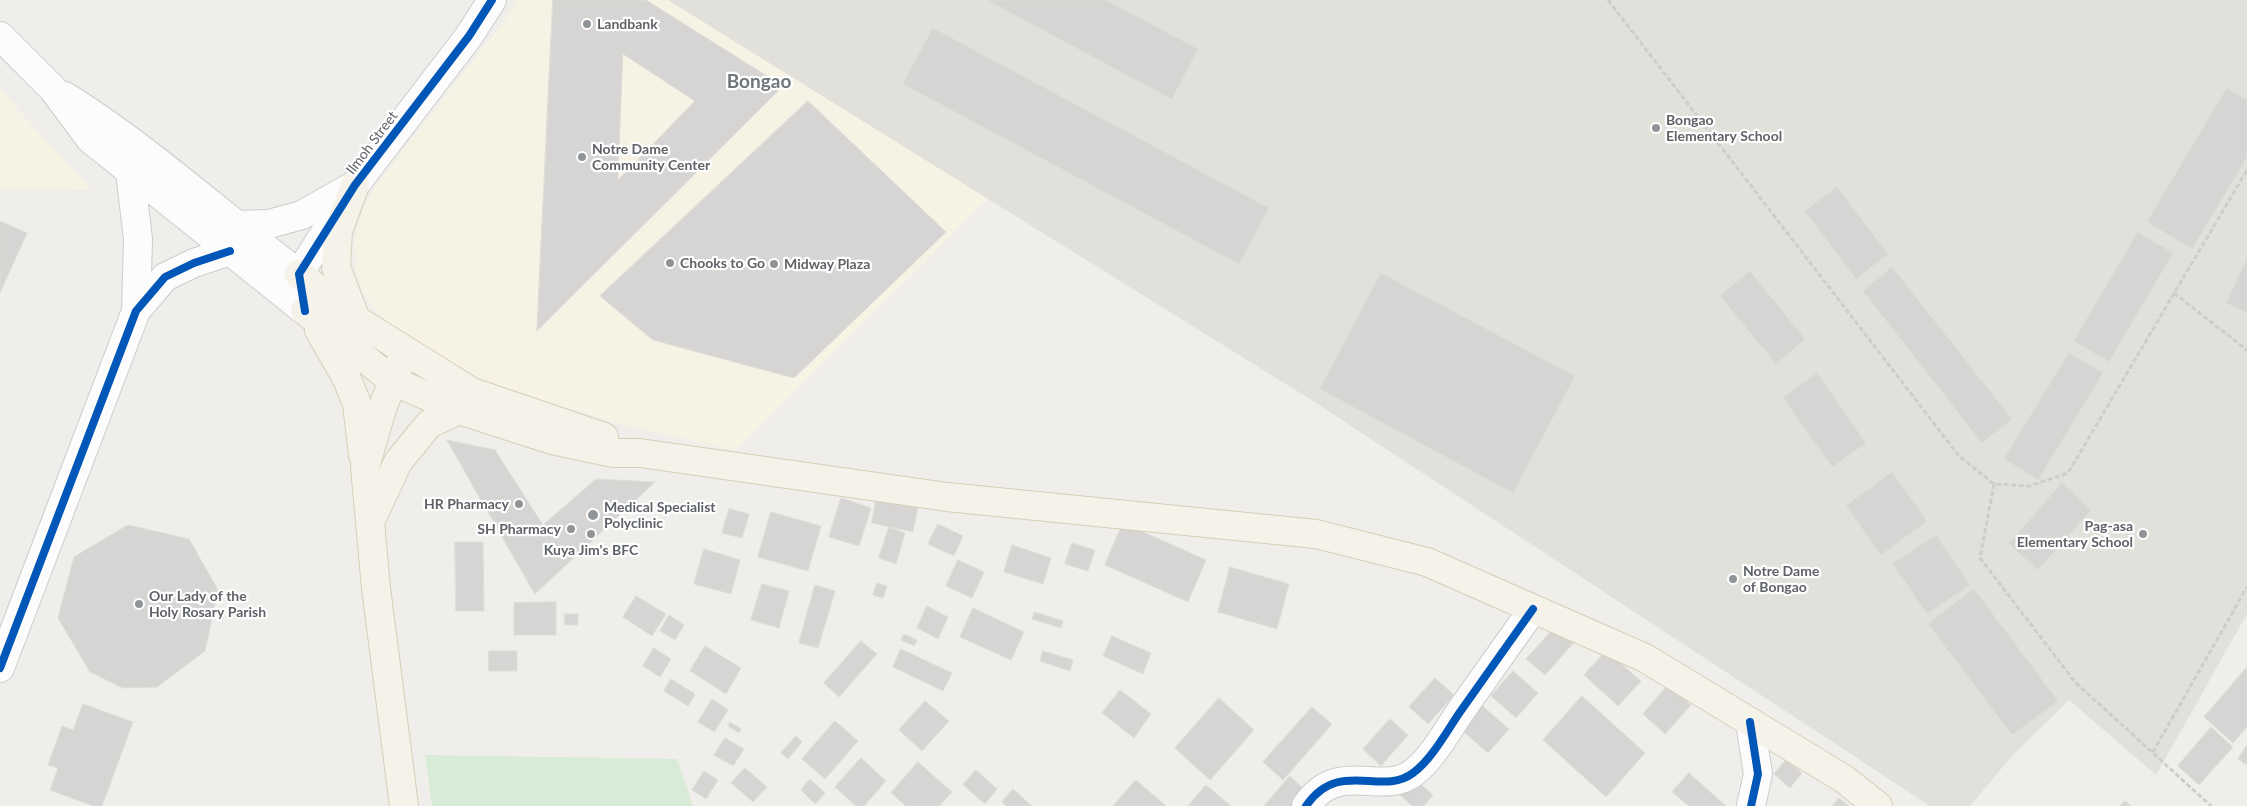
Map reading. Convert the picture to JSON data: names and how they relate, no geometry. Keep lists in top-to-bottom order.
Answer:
{
  "streets": {
    "street": ["Ilmoh Street"]
  },
  "districts": ["Bongao"],
  "places": [
    "Landbank",
    "Bongao Elementary School",
    "Notre Dame Community Center",
    "Chooks to Go",
    "Midway Plaza",
    "HR Pharmacy",
    "Medical Specialist Polyclinic",
    "SH Pharmacy",
    "Kuya Jim's BFC",
    "Pag-asa Elementary School",
    "Notre Dame of Bongao",
    "Our Lady of the Holy Rosary Parish"
  ]
}
